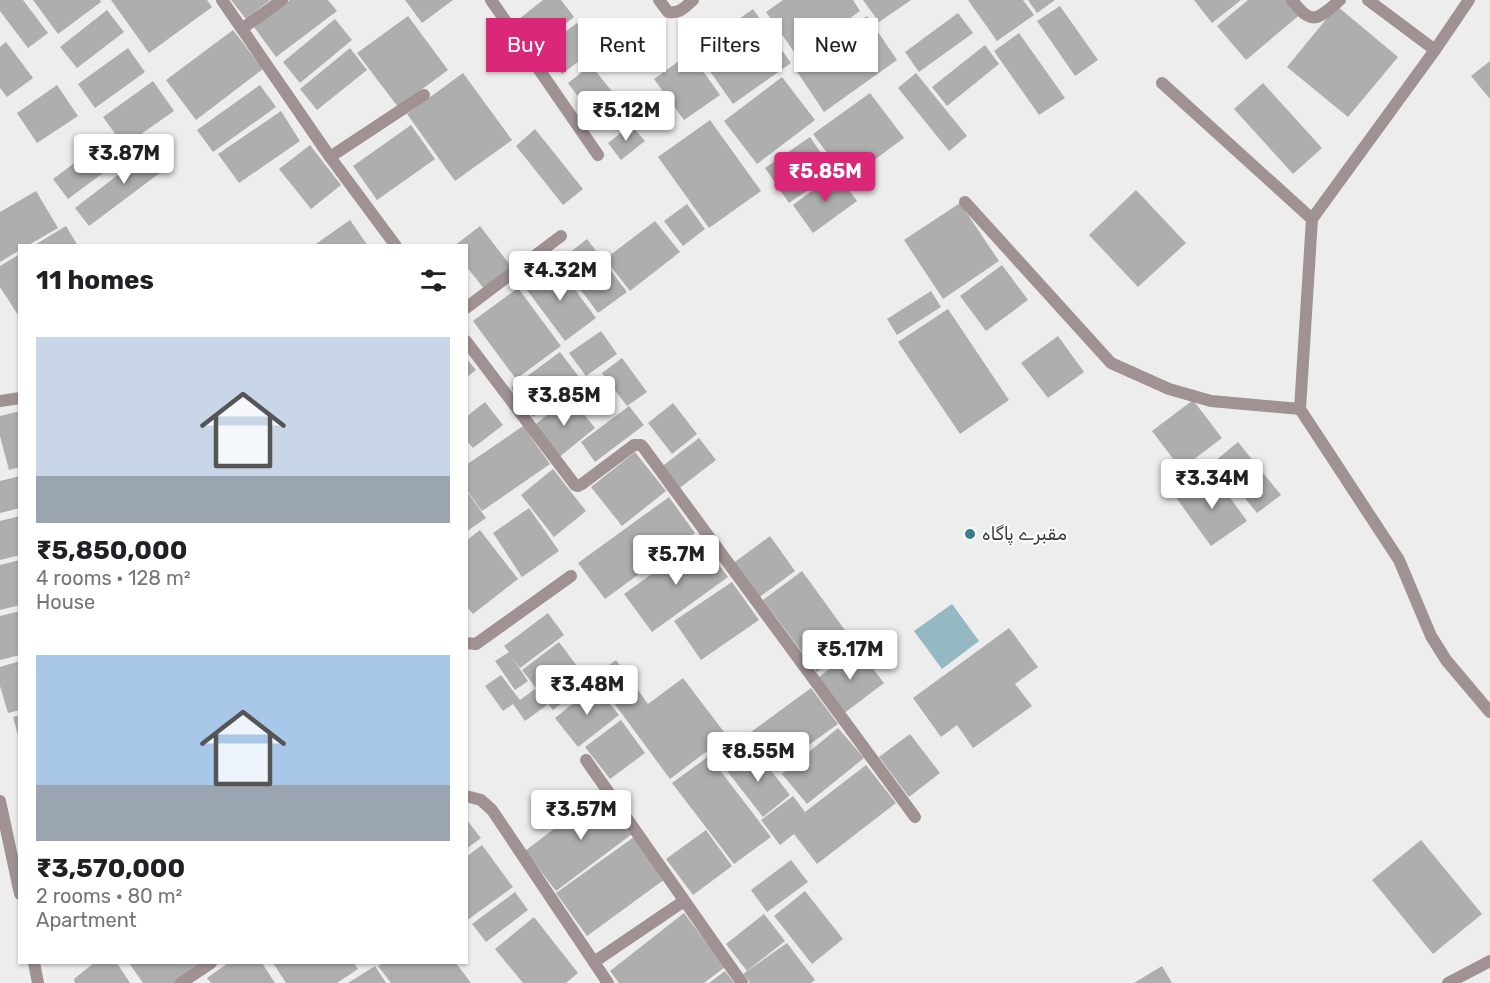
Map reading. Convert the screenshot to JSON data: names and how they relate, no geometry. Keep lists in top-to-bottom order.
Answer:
{
  "places": ["مقبرے پاگاہ"],
  "page": {
    "chip": [
      "Buy",
      "Rent",
      "Filters",
      "New"
    ],
    "price": [
      "₹5.12M",
      "₹3.87M",
      "₹5.85M",
      "₹4.32M",
      "₹3.85M",
      "₹3.34M",
      "₹5.7M",
      "₹5.17M",
      "₹3.48M",
      "₹8.55M",
      "₹3.57M"
    ],
    "heading": "11 homes",
    "list": [
      {
        "name": "₹5,850,000",
        "note": "4 rooms · 128 m² · House"
      },
      {
        "name": "₹3,570,000",
        "note": "2 rooms · 80 m² · Apartment"
      }
    ]
  }
}
